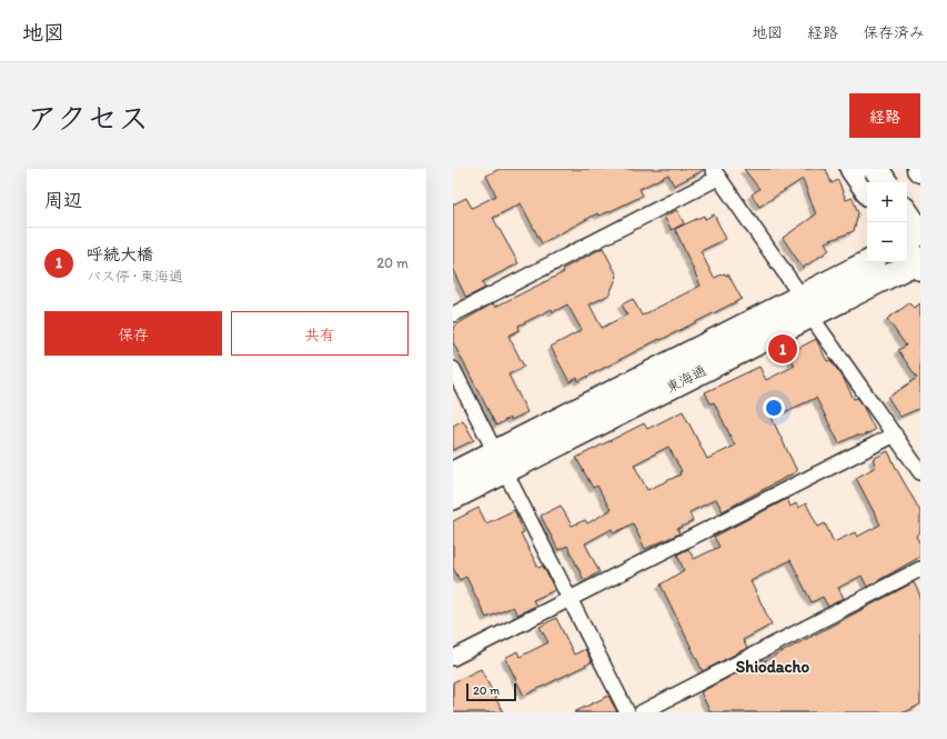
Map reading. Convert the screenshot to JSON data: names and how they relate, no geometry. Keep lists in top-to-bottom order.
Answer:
{
  "streets": {
    "main road": ["東海通"]
  },
  "districts": ["Shiodacho"],
  "scale_bar": "20 m",
  "page": {
    "header": "地図",
    "nav": ["地図", "経路", "保存済み"],
    "title": "アクセス",
    "buttons": [
      "経路",
      ["保存", "共有"]
    ],
    "heading": "周辺",
    "map_buttons": ["+", "−"],
    "list": [
      {
        "mark": "1",
        "name": "呼続大橋",
        "note": "バス停 · 東海通",
        "value": "20 m"
      }
    ],
    "pins": "1",
    "scale": "20 m"
  }
}
